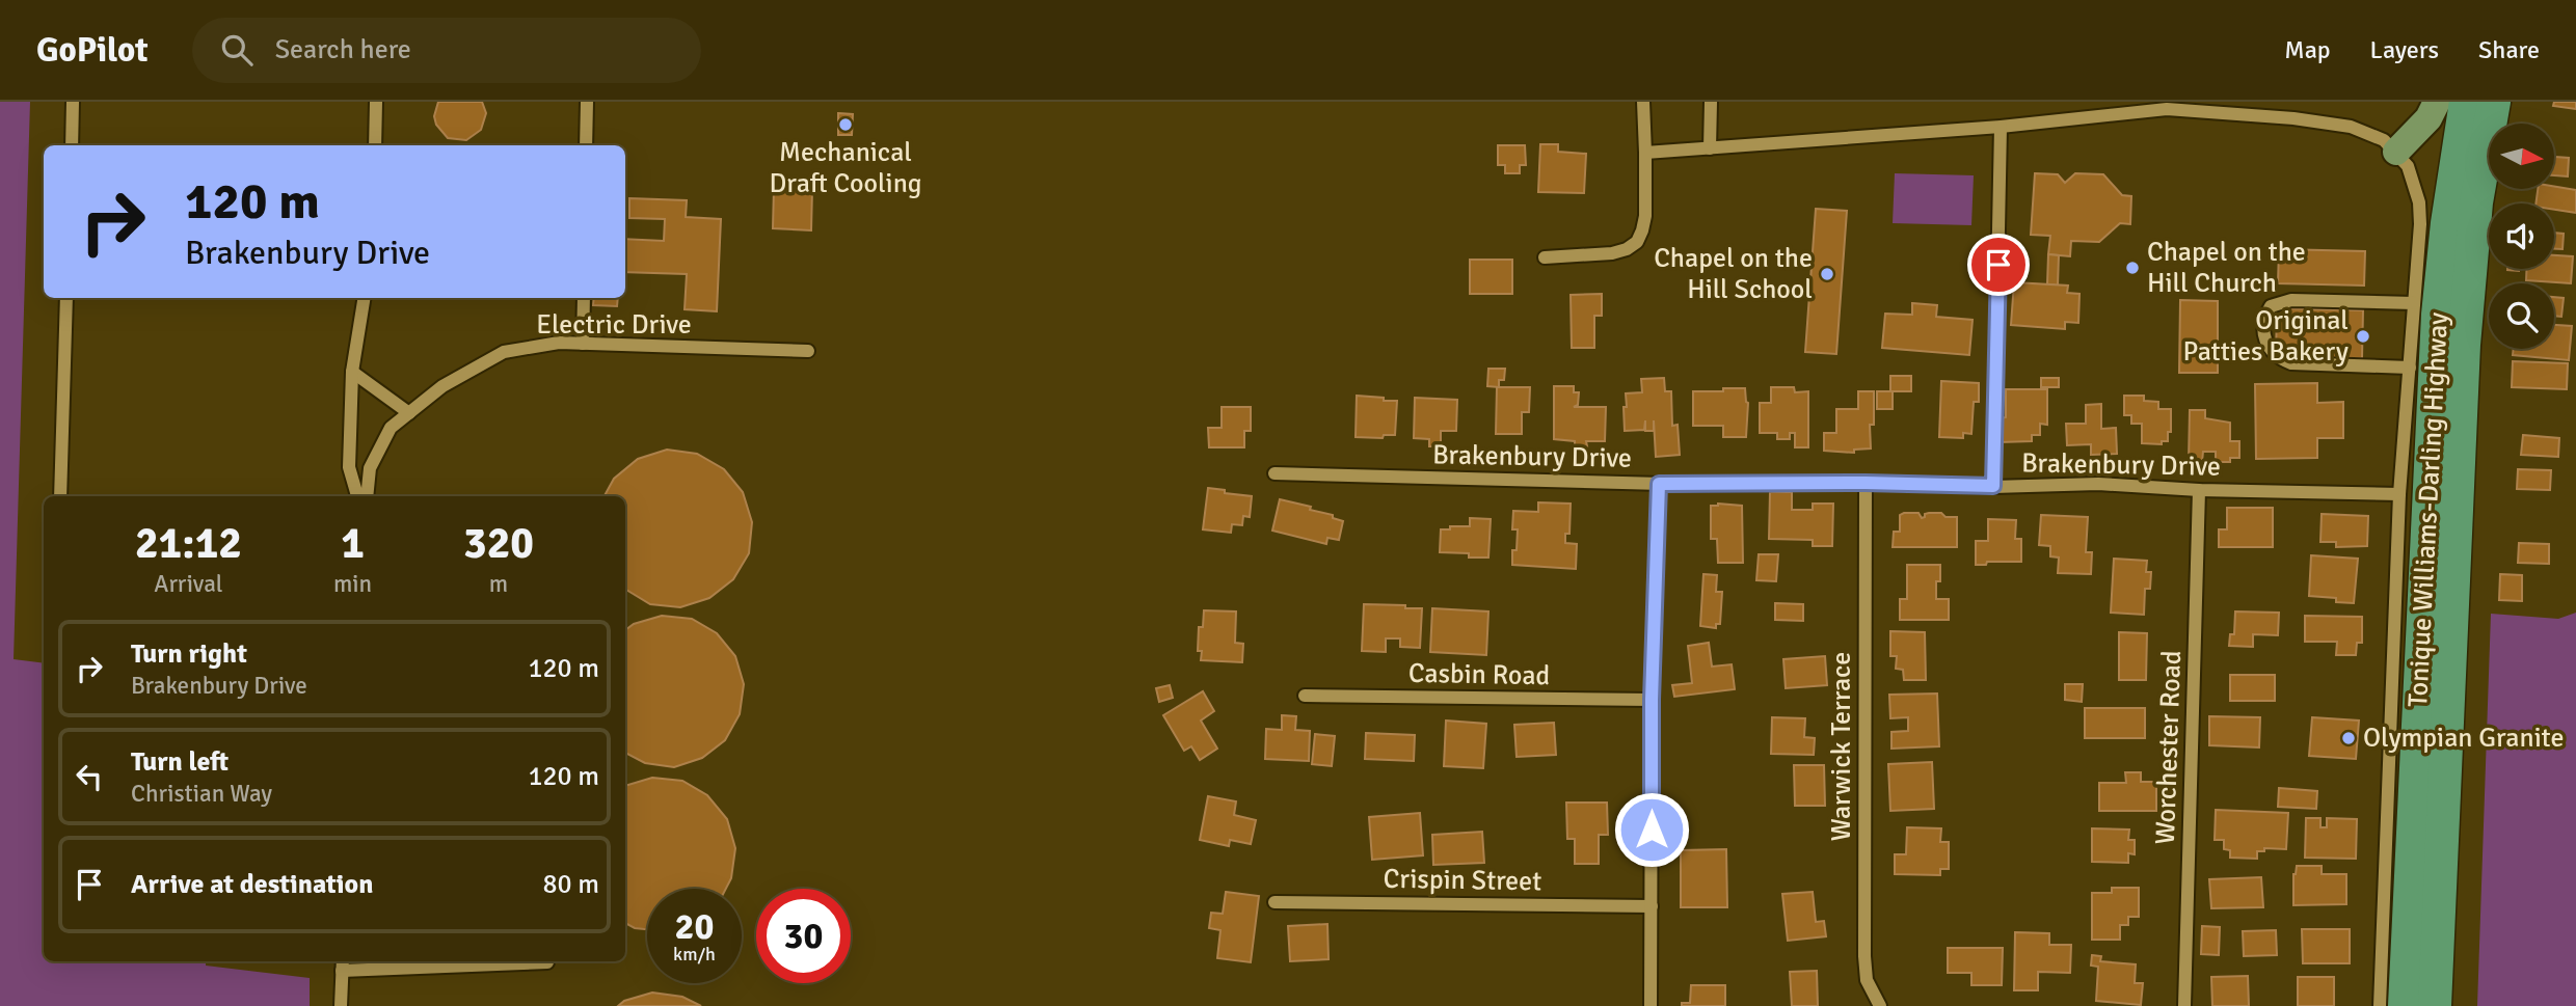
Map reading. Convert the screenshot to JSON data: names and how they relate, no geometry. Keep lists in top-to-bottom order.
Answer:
{
  "streets": {
    "highway": ["Tonique Williams-Darling Highway"],
    "street": [
      "Electric Drive",
      "Brakenbury Drive",
      "Casbin Road",
      "Warwick Terrace",
      "Worchester Road",
      "Crispin Street"
    ]
  },
  "crossings": [
    ["Brakenbury Drive", "Warwick Terrace"],
    ["Brakenbury Drive", "Worchester Road"]
  ],
  "places": [
    "Mechanical Draft Cooling",
    "Chapel on the Hill Church",
    "Chapel on the Hill School",
    "Original Patties Bakery",
    "Olympian Granite"
  ],
  "north": "right",
  "page": {
    "header": "GoPilot",
    "search": "Search here",
    "nav": ["Map", "Layers", "Share"],
    "turn": ["120 m", "Brakenbury Drive"],
    "eta": [
      "21:12",
      "Arrival",
      "1",
      "min",
      "320",
      "m"
    ],
    "list": [
      {
        "name": "Turn right",
        "note": "Brakenbury Drive",
        "value": "120 m"
      },
      {
        "name": "Turn left",
        "note": "Christian Way",
        "value": "120 m"
      },
      {
        "name": "Arrive at destination",
        "value": "80 m"
      }
    ],
    "speed": "20 km/h",
    "limit": "30"
  }
}
